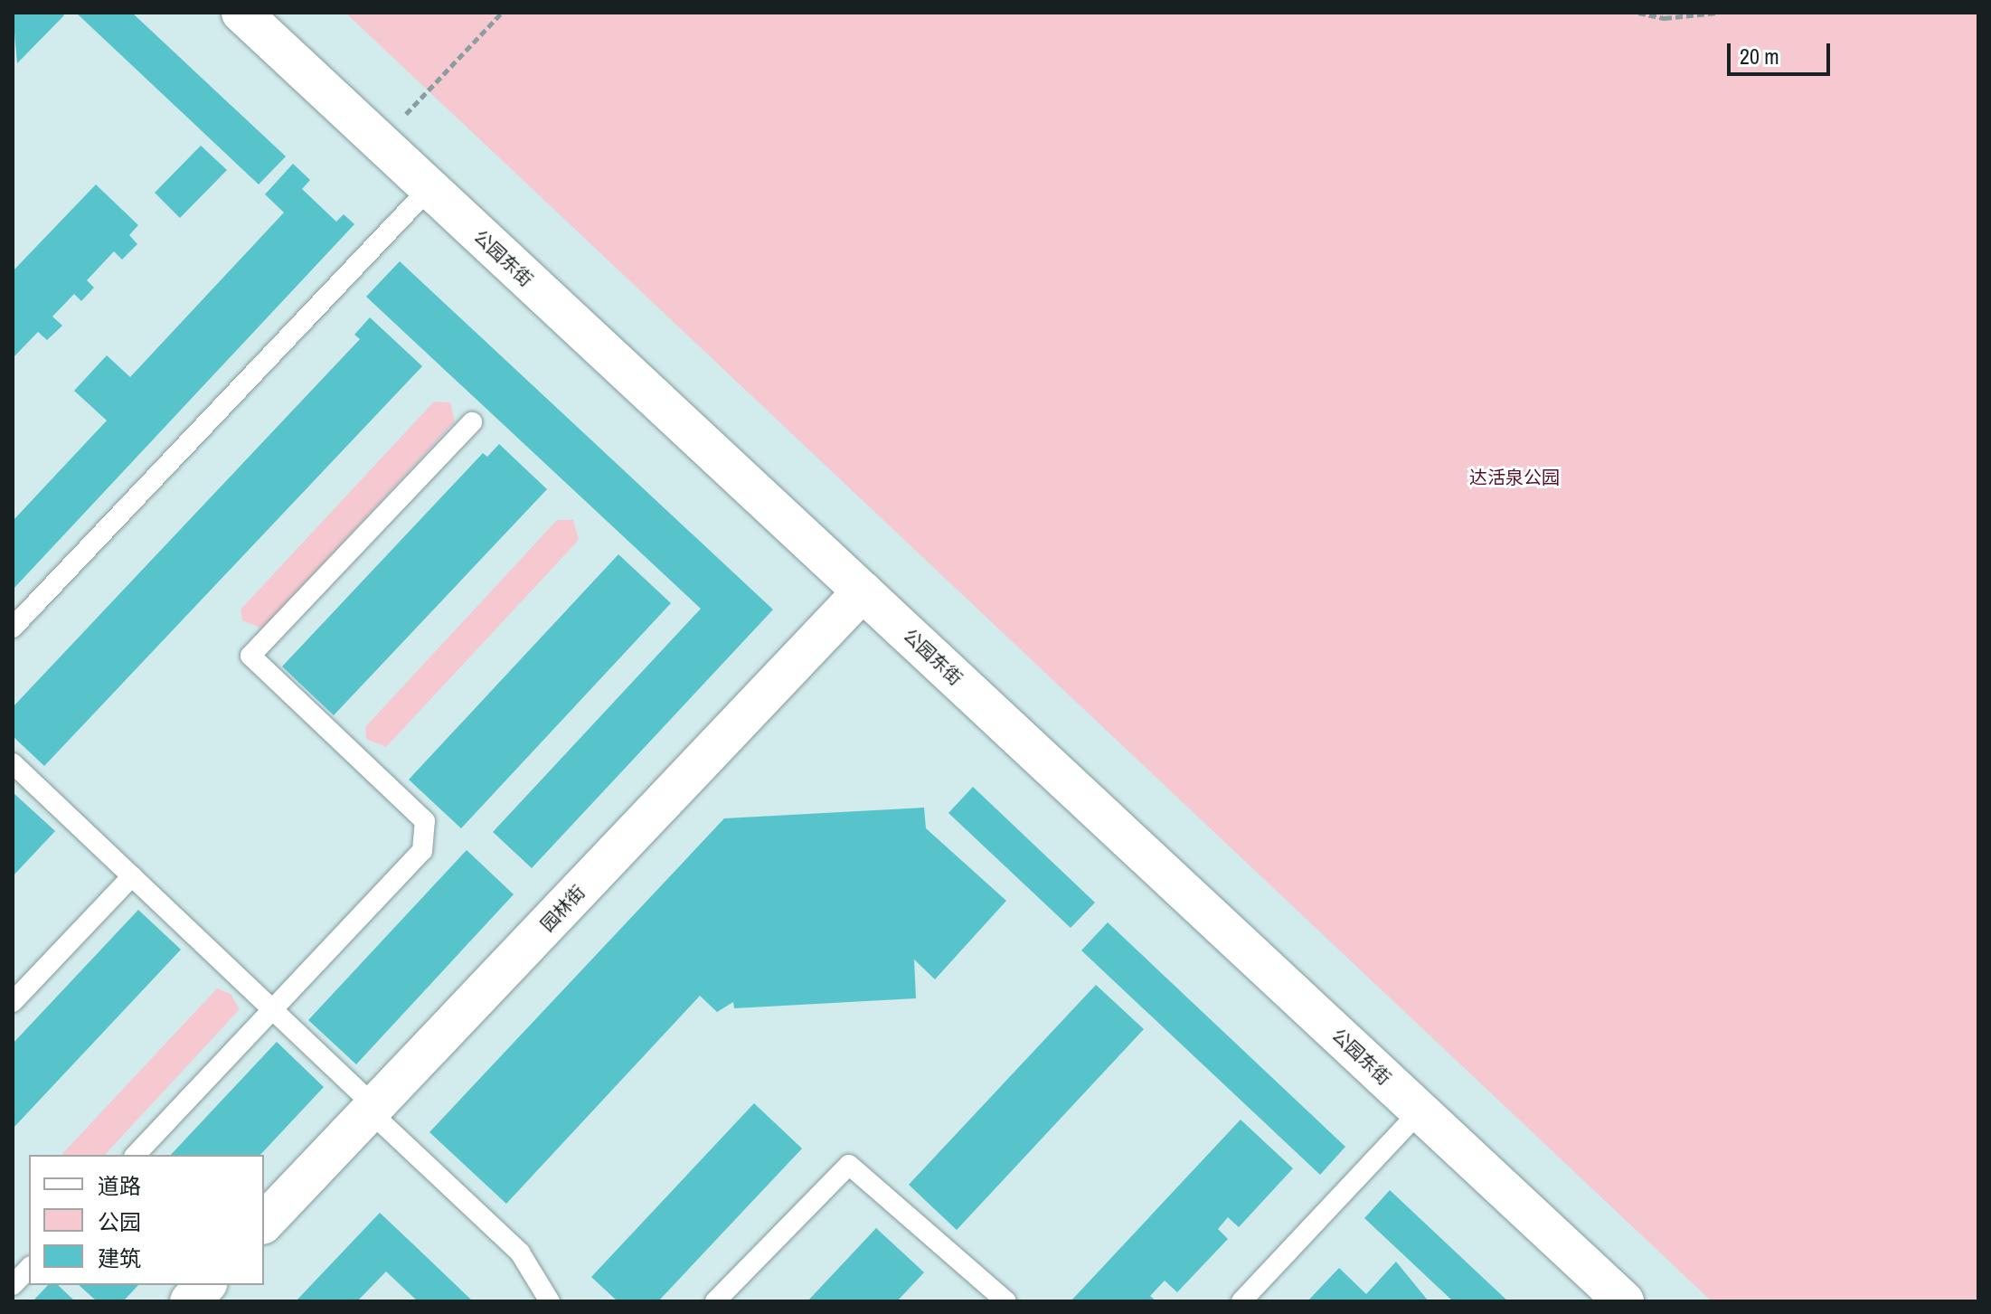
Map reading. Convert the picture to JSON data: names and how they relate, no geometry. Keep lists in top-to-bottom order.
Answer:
{
  "streets": {
    "street": ["公园东街", "园林街"]
  },
  "crossings": [
    ["公园东街", "园林街"]
  ],
  "parks": ["达活泉公园"],
  "legend": ["道路", "公园", "建筑"],
  "scale_bar": "20 m"
}
